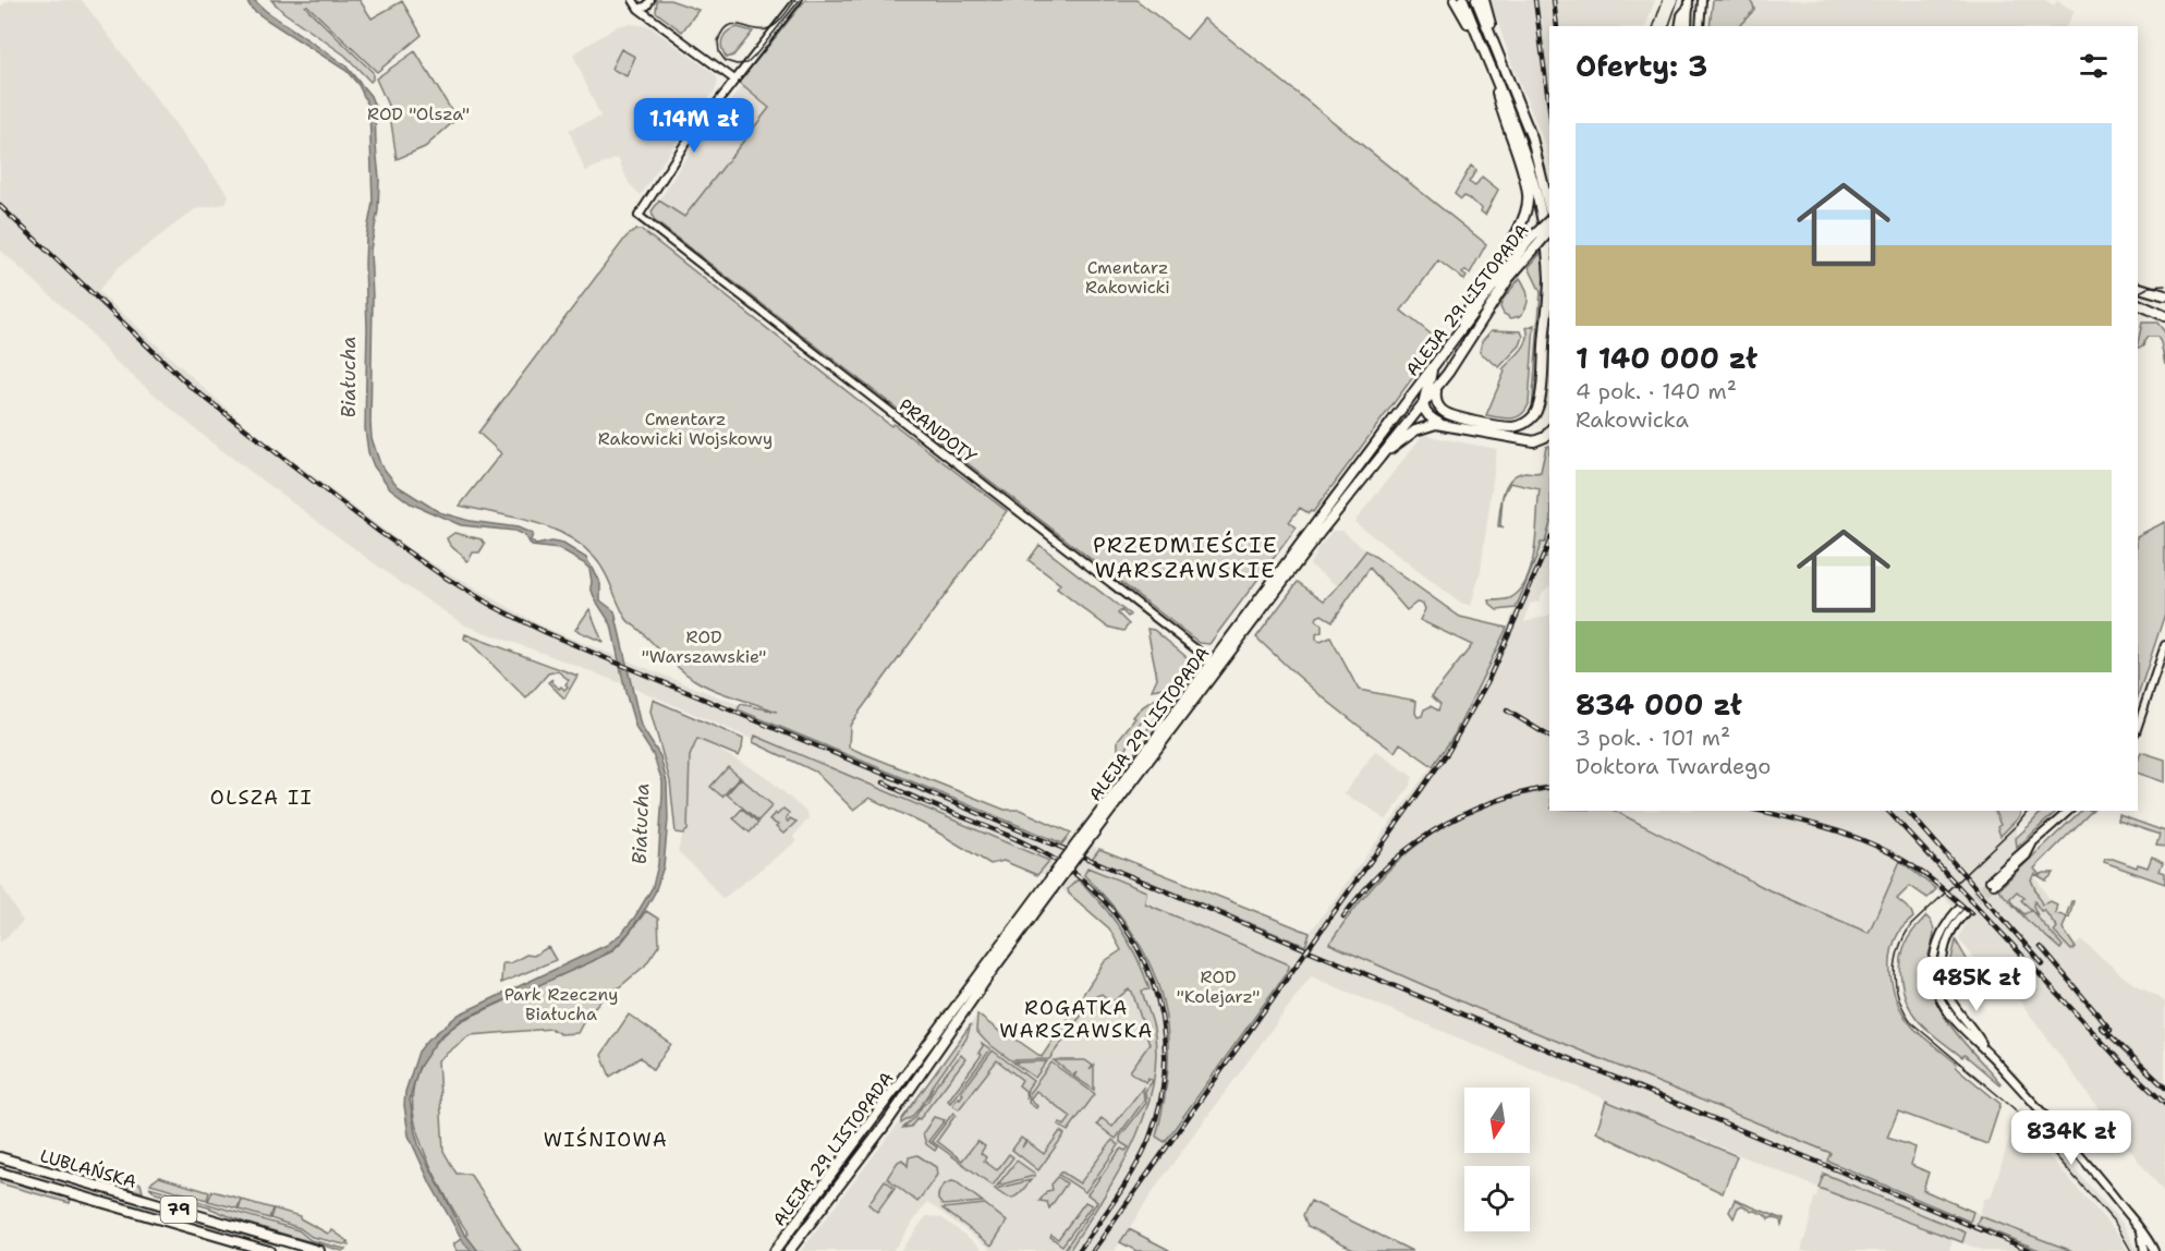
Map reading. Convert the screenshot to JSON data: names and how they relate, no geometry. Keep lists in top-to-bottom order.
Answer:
{
  "streets": {
    "main road": ["ALEJA 29 LISTOPADA", "LUBLAŃSKA", "79"],
    "street": ["PRANDOTY"]
  },
  "crossings": [
    ["ALEJA 29 LISTOPADA", "PRANDOTY"]
  ],
  "districts": [
    "PRZEDMIEŚCIE WARSZAWSKIE",
    "OLSZA II",
    "ROGATKA WARSZAWSKA",
    "WIŚNIOWA"
  ],
  "water": ["Białucha"],
  "parks": [
    "ROD \"Olsza\"",
    "Cmentarz Rakowicki",
    "Cmentarz Rakowicki Wojskowy",
    "ROD \"Warszawskie\"",
    "ROD \"Kolejarz\"",
    "Park Rzeczny Białucha"
  ],
  "north": "bottom",
  "page": {
    "heading": "Oferty: 3",
    "price": ["1.14M zł", "485K zł", "834K zł"],
    "list": [
      {
        "name": "1 140 000 zł",
        "note": "4 pok. · 140 m² · Rakowicka"
      },
      {
        "name": "834 000 zł",
        "note": "3 pok. · 101 m² · Doktora Twardego"
      }
    ]
  }
}
